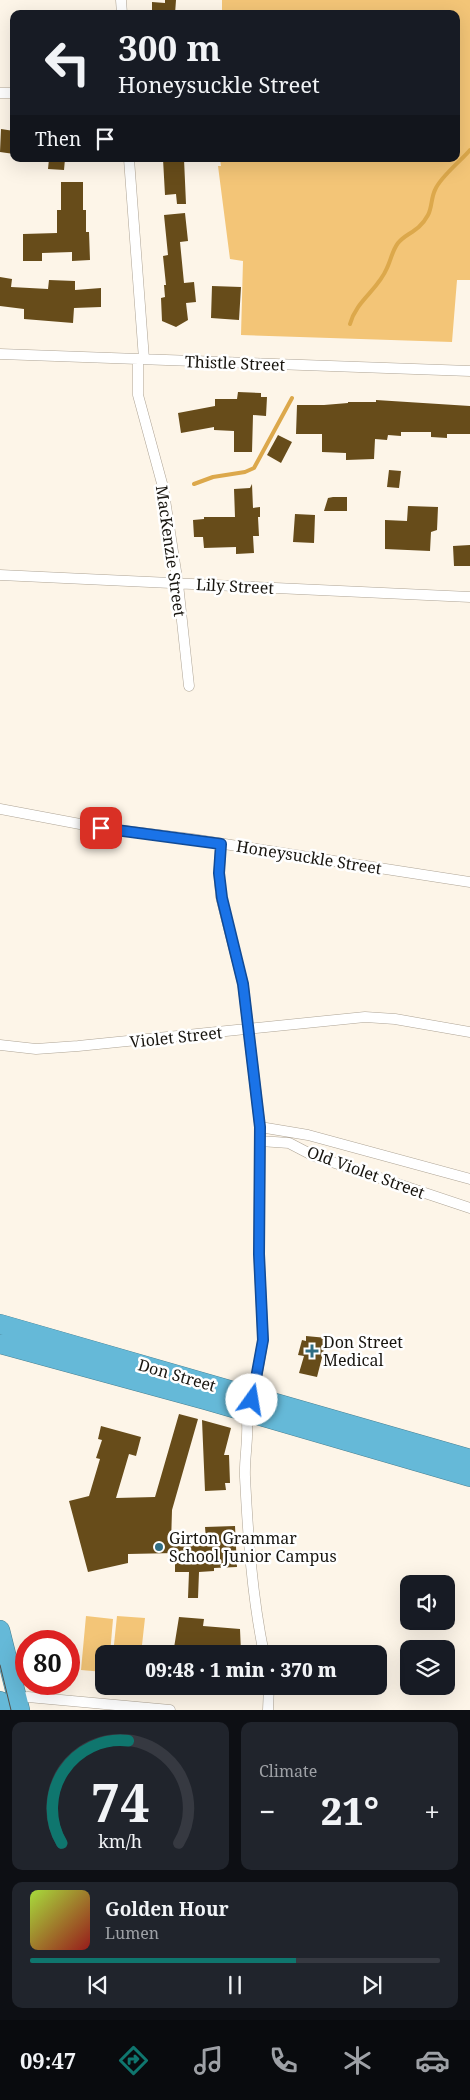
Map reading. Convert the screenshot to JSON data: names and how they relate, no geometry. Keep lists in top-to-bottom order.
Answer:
{
  "streets": {
    "highway": ["Don Street"],
    "street": [
      "Thistle Street",
      "MacKenzie Street",
      "Lily Street",
      "Honeysuckle Street",
      "Violet Street",
      "Old Violet Street"
    ]
  },
  "crossings": [
    ["Thistle Street", "MacKenzie Street"],
    ["MacKenzie Street", "Lily Street"]
  ],
  "places": {
    "health": ["Don Street Medical"],
    "other": ["Girton Grammar School Junior Campus"]
  },
  "page": {
    "turn": ["300 m", "Honeysuckle Street"],
    "then": "Then",
    "limit": "80",
    "trip": "09:48 · 1 min · 370 m",
    "tile": "Climate",
    "heat": ["−", "21°", "+"],
    "song": ["Golden Hour", "Lumen"],
    "tabs": "09:47",
    "gauge": ["74", "km/h"]
  }
}
